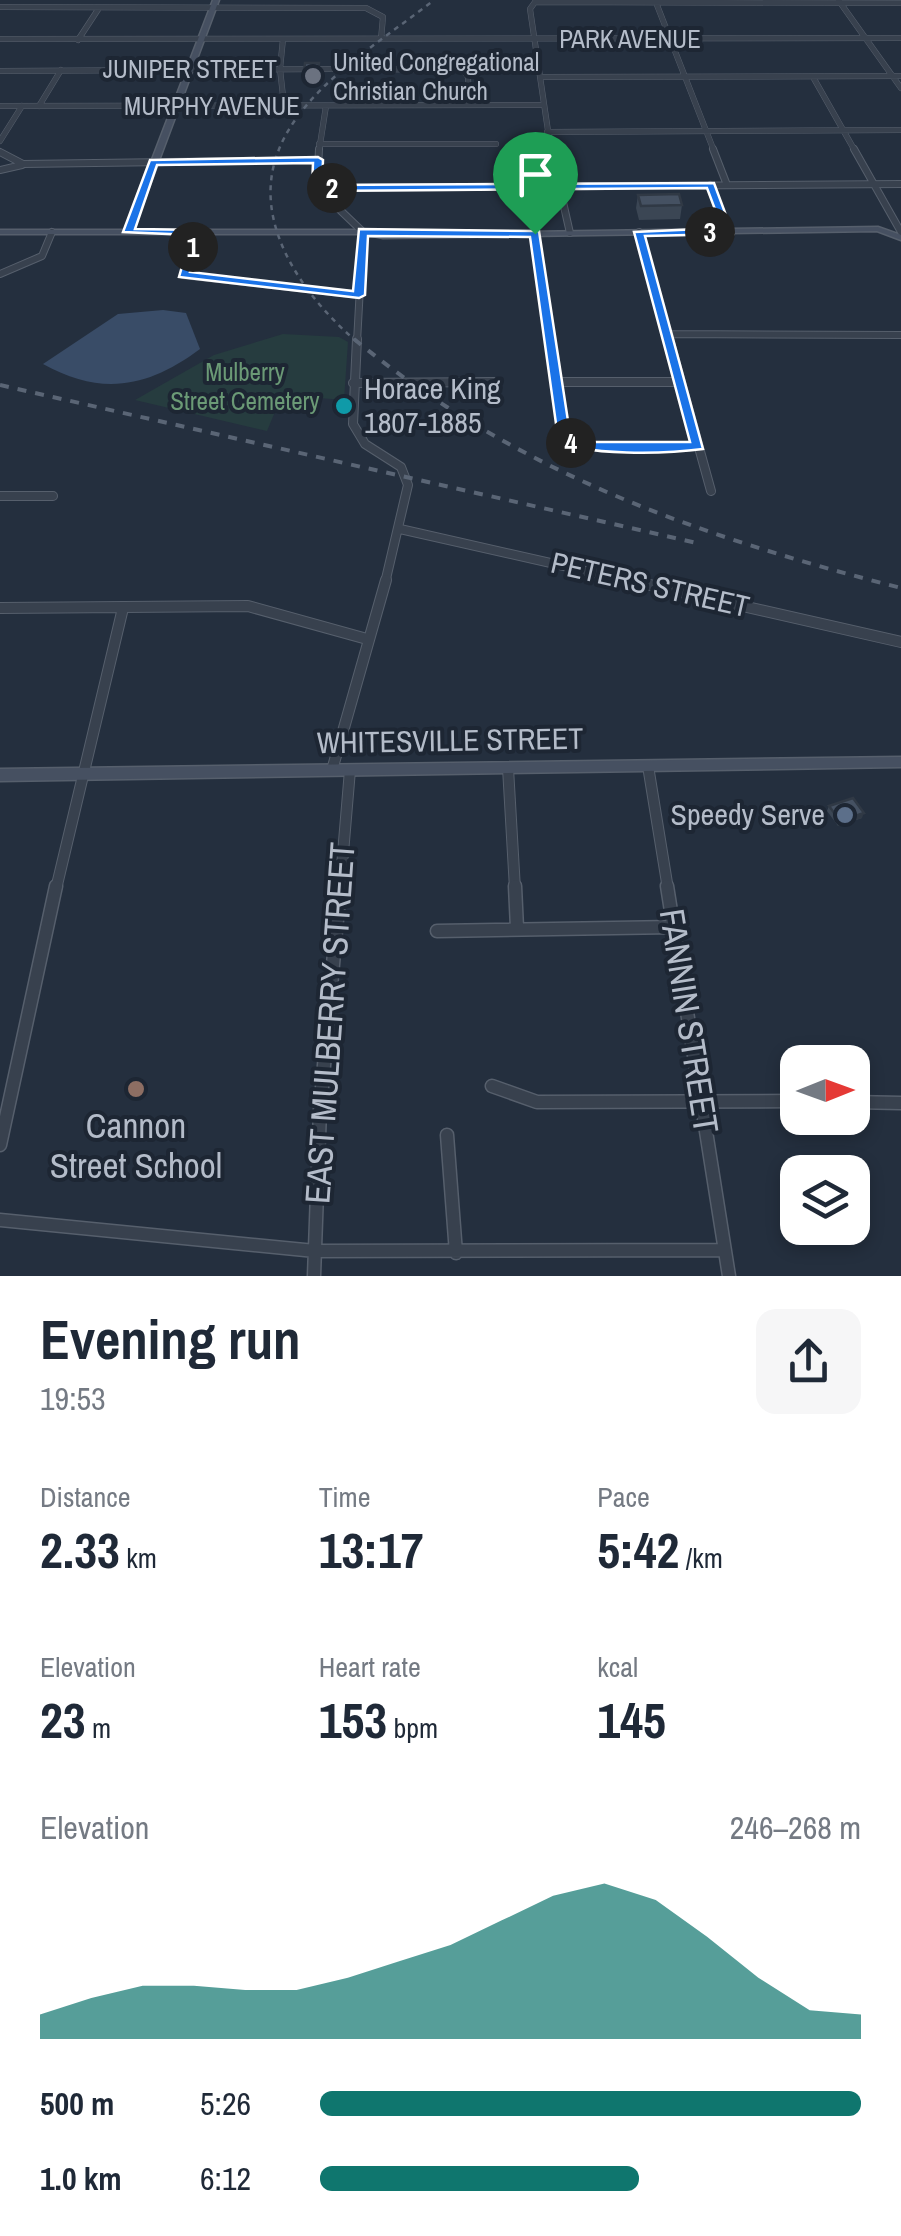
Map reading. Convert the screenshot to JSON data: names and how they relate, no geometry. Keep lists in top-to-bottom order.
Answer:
{
  "streets": {
    "street": [
      "PARK AVENUE",
      "JUNIPER STREET",
      "MURPHY AVENUE",
      "PETERS STREET",
      "WHITESVILLE STREET",
      "FANNIN STREET",
      "EAST MULBERRY STREET"
    ]
  },
  "crossings": [
    ["JUNIPER STREET", "MURPHY AVENUE"],
    ["WHITESVILLE STREET", "FANNIN STREET"],
    ["WHITESVILLE STREET", "EAST MULBERRY STREET"]
  ],
  "parks": ["Mulberry Street Cemetery"],
  "places": [
    "United Congregational Christian Church",
    "Horace King 1807-1885",
    "Speedy Serve",
    "Cannon Street School"
  ],
  "north": "right",
  "page": {
    "pins": [
      "2",
      "3",
      "1",
      "4"
    ],
    "heading": ["Evening run", "19:53"],
    "stats": [
      ["Distance", "2.33 km"],
      ["Time", "13:17"],
      ["Pace", "5:42 /km"],
      ["Elevation", "23 m"],
      ["Heart rate", "153 bpm"],
      ["kcal", "145"]
    ],
    "chart": ["Elevation", "246–268 m"],
    "list": [
      {
        "name": "500 m",
        "note": "5:26"
      },
      {
        "name": "1.0 km",
        "note": "6:12"
      }
    ]
  }
}
